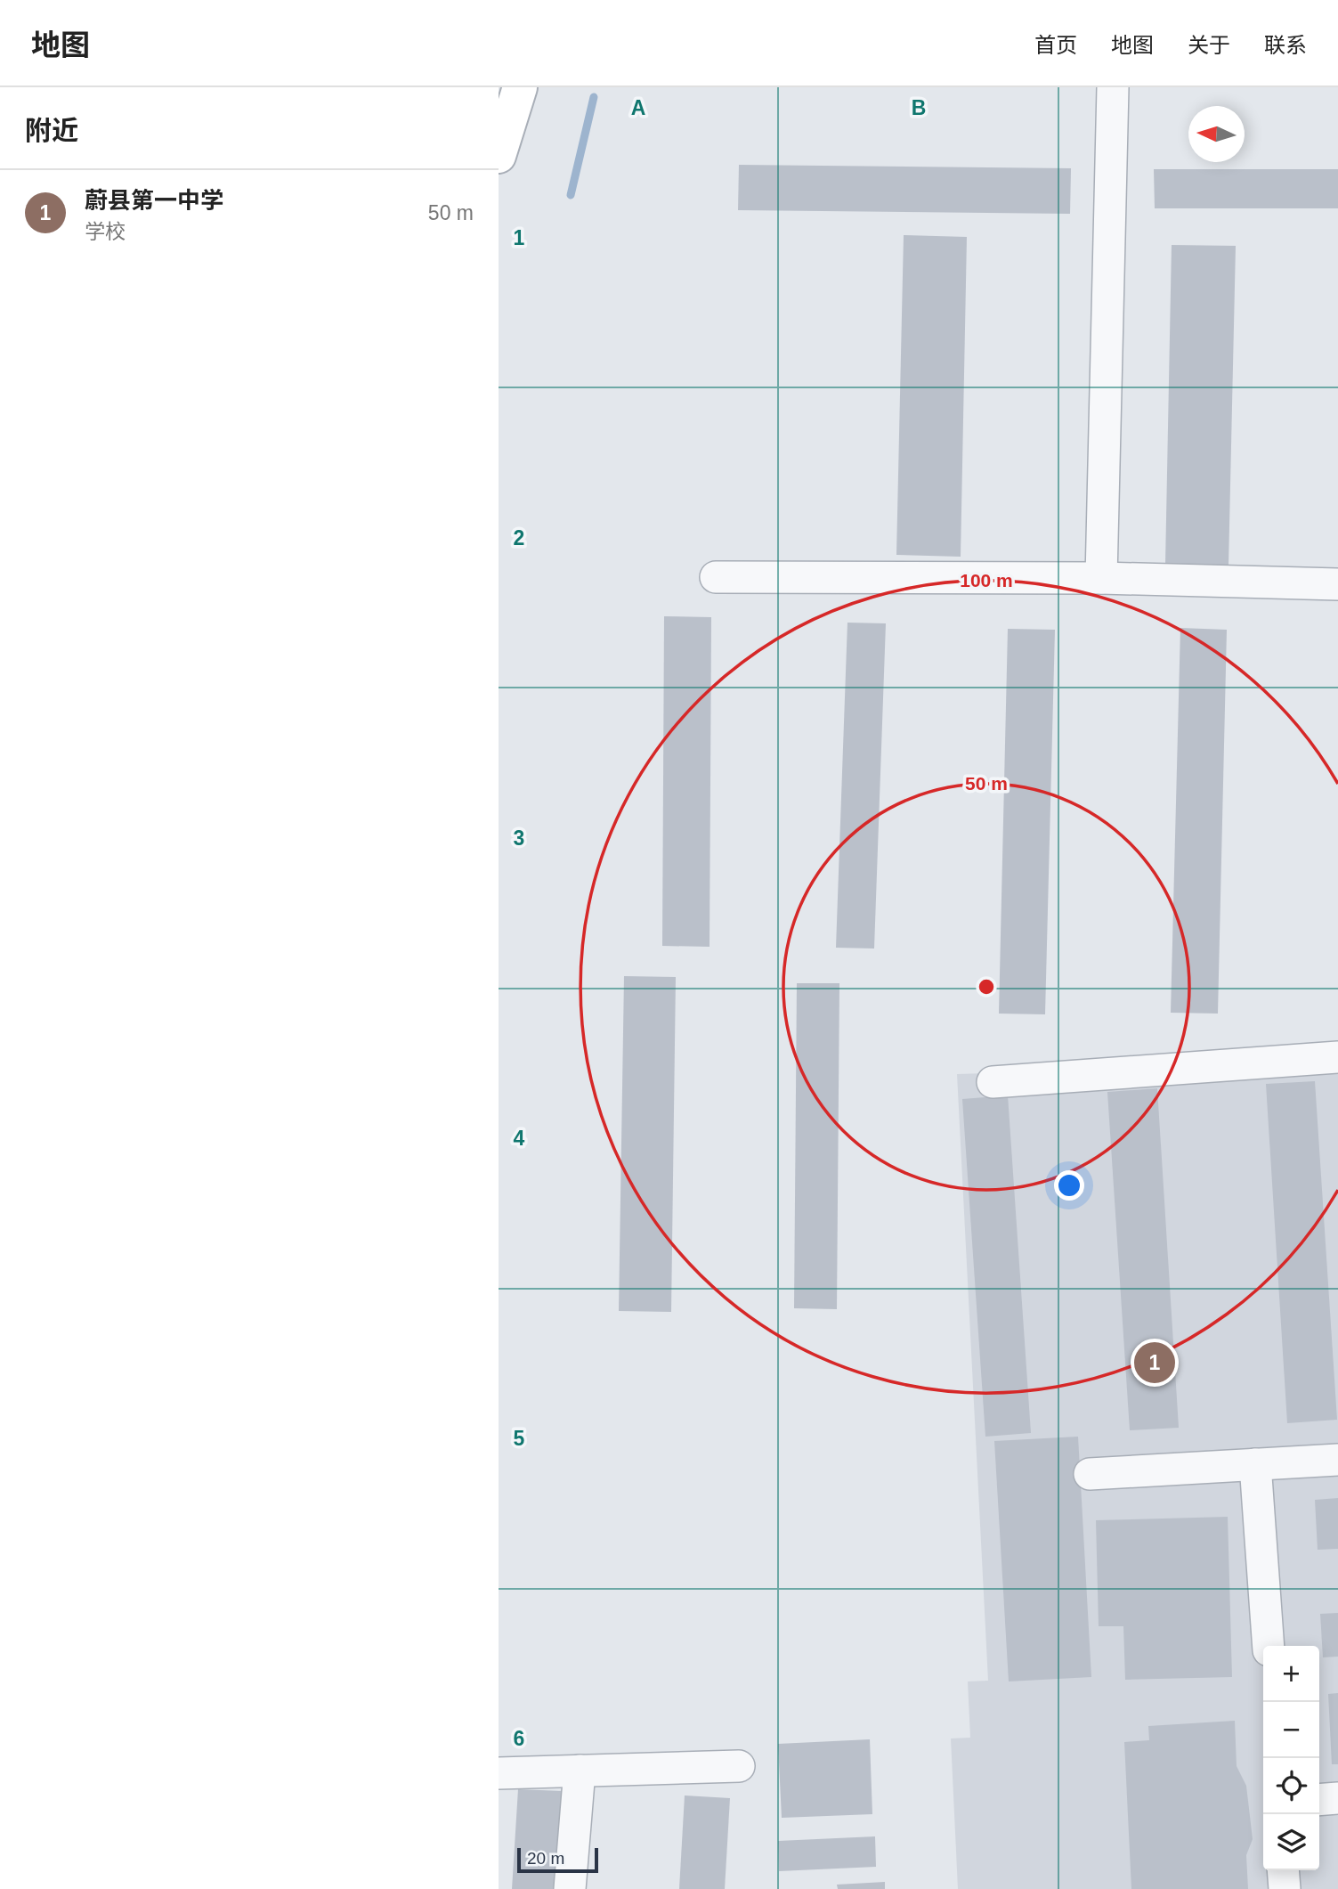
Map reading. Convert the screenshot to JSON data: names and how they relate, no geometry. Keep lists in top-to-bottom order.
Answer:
{
  "scale_bar": "20 m",
  "north": "left",
  "page": {
    "header": "地图",
    "nav": [
      "首页",
      "地图",
      "关于",
      "联系"
    ],
    "heading": "附近",
    "list": [
      {
        "mark": "1",
        "name": "蔚县第一中学",
        "note": "学校",
        "value": "50 m"
      }
    ],
    "pins": "1",
    "map_buttons": ["+", "−"],
    "scale": "20 m"
  },
  "grid": {
    "columns": ["A", "B"],
    "rows": [
      "1",
      "2",
      "3",
      "4",
      "5",
      "6"
    ]
  },
  "rings": ["100 m", "50 m"]
}
